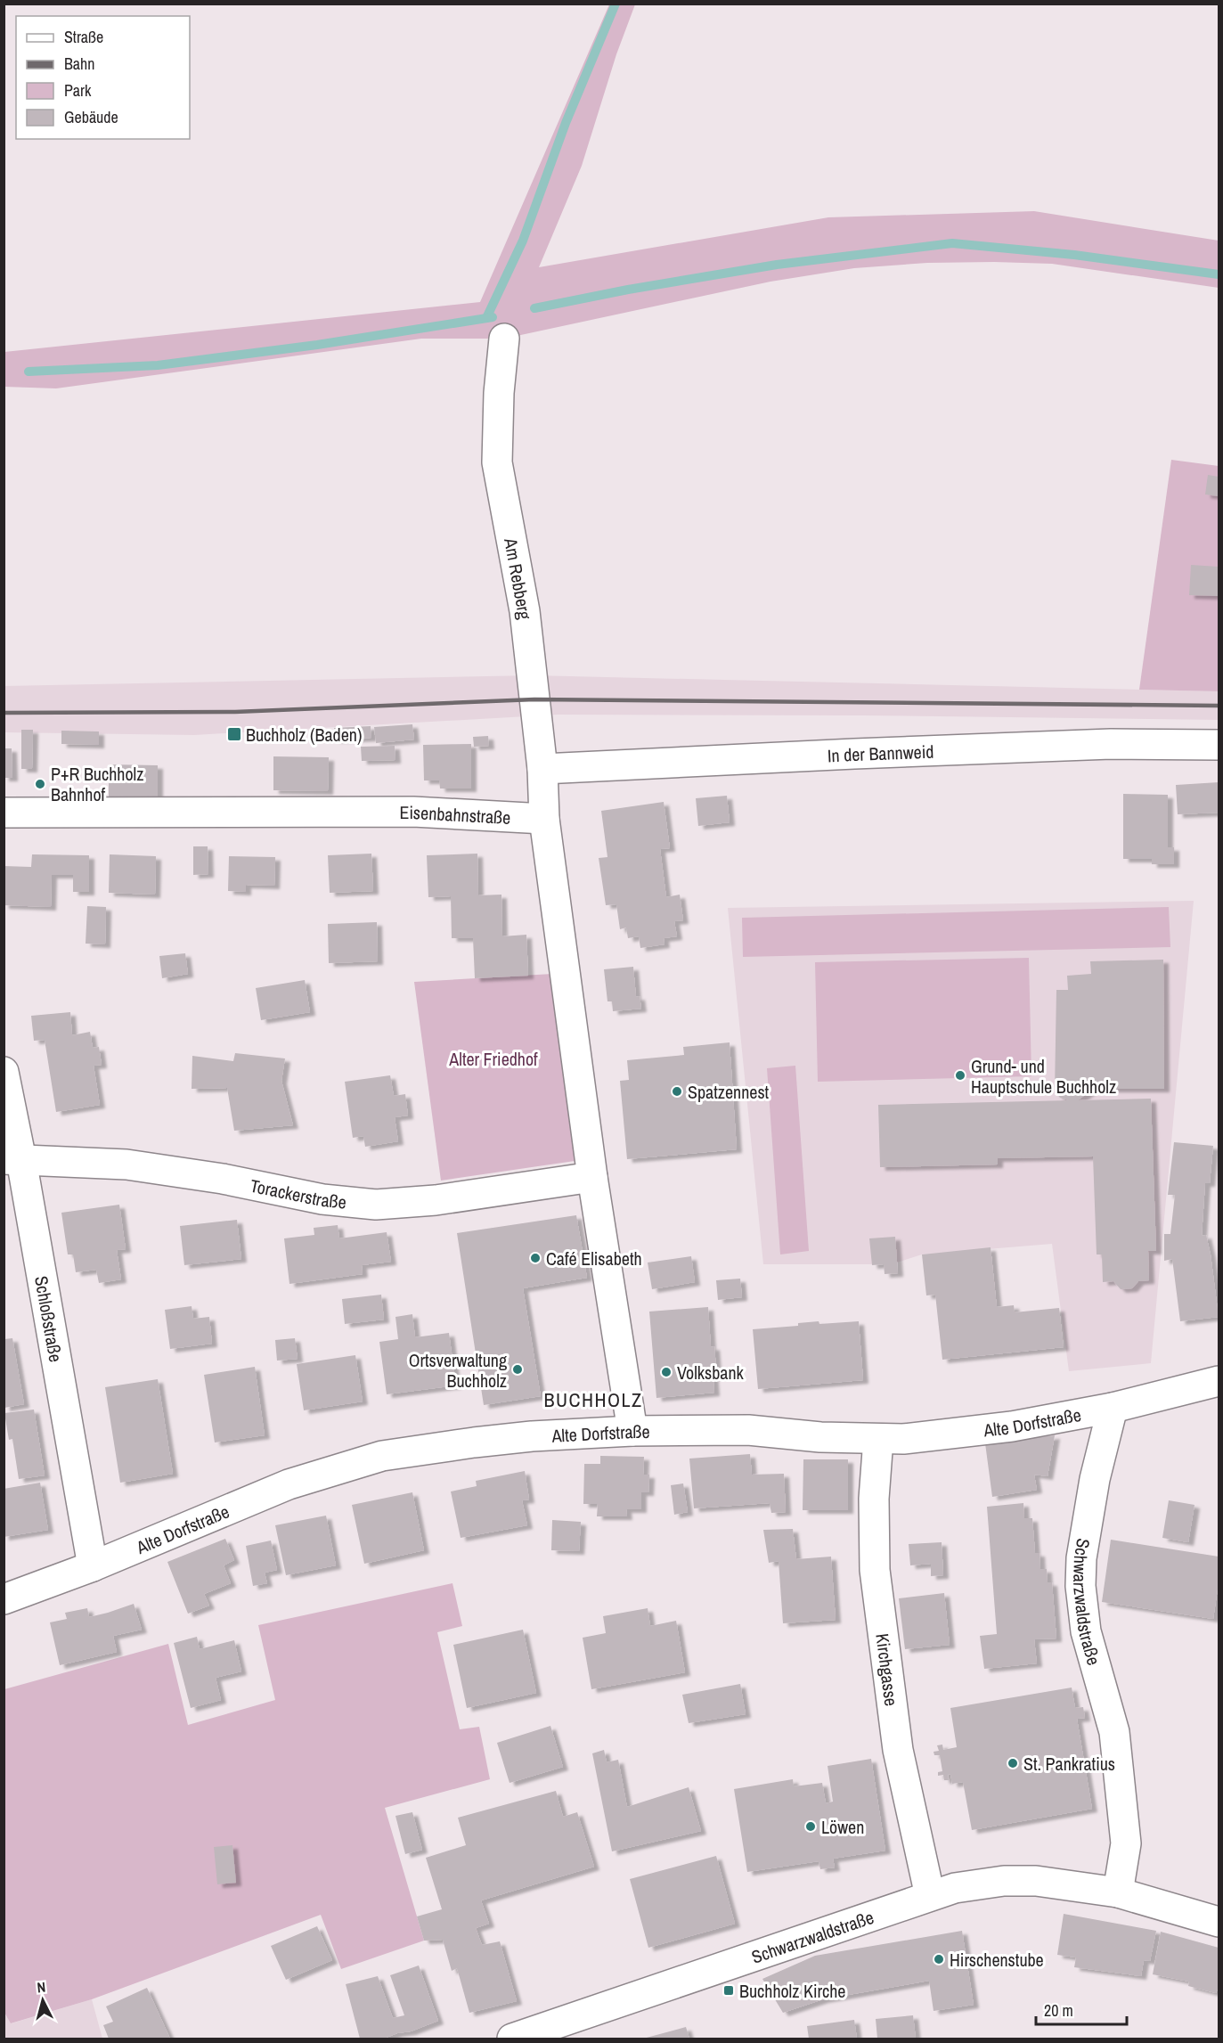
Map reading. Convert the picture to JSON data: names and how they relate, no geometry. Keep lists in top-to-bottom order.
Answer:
{
  "streets": {
    "street": [
      "Am Rebberg",
      "In der Bannweid",
      "Eisenbahnstraße",
      "Torackerstraße",
      "Schloßstraße",
      "Alte Dorfstraße",
      "Schwarzwaldstraße",
      "Kirchgasse"
    ]
  },
  "crossings": [
    ["Am Rebberg", "In der Bannweid"],
    ["Am Rebberg", "Eisenbahnstraße"],
    ["Torackerstraße", "Schloßstraße"],
    ["Schloßstraße", "Alte Dorfstraße"],
    ["Alte Dorfstraße", "Schwarzwaldstraße"],
    ["Alte Dorfstraße", "Kirchgasse"],
    ["Schwarzwaldstraße", "Kirchgasse"]
  ],
  "districts": ["BUCHHOLZ"],
  "parks": ["Alter Friedhof"],
  "places": {
    "transit": ["Buchholz (Baden)", "Buchholz Kirche"],
    "other": [
      "P+R Buchholz Bahnhof",
      "Grund- und Hauptschule Buchholz",
      "Spatzennest",
      "Café Elisabeth",
      "Ortsverwaltung Buchholz",
      "Volksbank",
      "St. Pankratius",
      "Löwen",
      "Hirschenstube"
    ]
  },
  "legend": [
    "Straße",
    "Bahn",
    "Park",
    "Gebäude"
  ],
  "scale_bar": "20 m",
  "north": "top"
}
